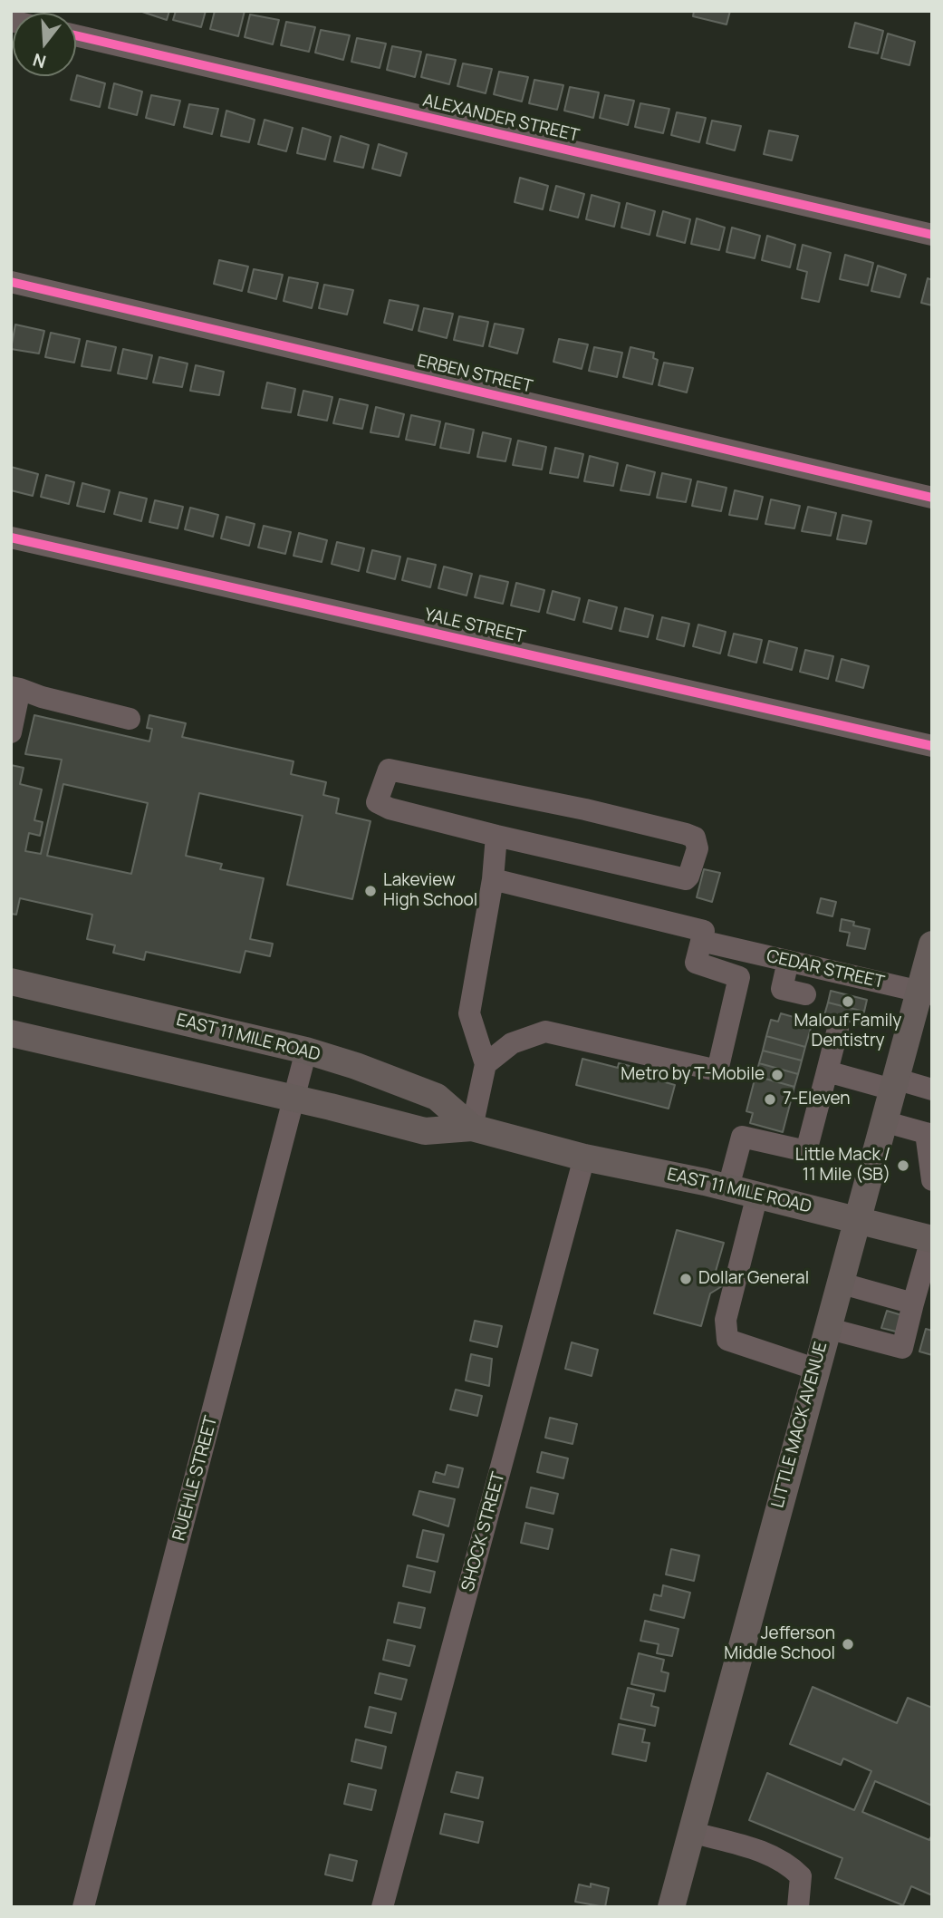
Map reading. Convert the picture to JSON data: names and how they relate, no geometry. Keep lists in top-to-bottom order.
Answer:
{
  "streets": {
    "main road": ["EAST 11 MILE ROAD", "LITTLE MACK AVENUE"],
    "street": [
      "ALEXANDER STREET",
      "ERBEN STREET",
      "YALE STREET",
      "CEDAR STREET",
      "RUEHLE STREET",
      "SHOCK STREET"
    ]
  },
  "crossings": [
    ["CEDAR STREET", "LITTLE MACK AVENUE"],
    ["EAST 11 MILE ROAD", "LITTLE MACK AVENUE"],
    ["EAST 11 MILE ROAD", "RUEHLE STREET"],
    ["EAST 11 MILE ROAD", "SHOCK STREET"]
  ],
  "places": [
    "Lakeview High School",
    "Malouf Family Dentistry",
    "Metro by T-Mobile",
    "7-Eleven",
    "Little Mack / 11 Mile (SB)",
    "Dollar General",
    "Jefferson Middle School"
  ],
  "north": "bottom"
}
